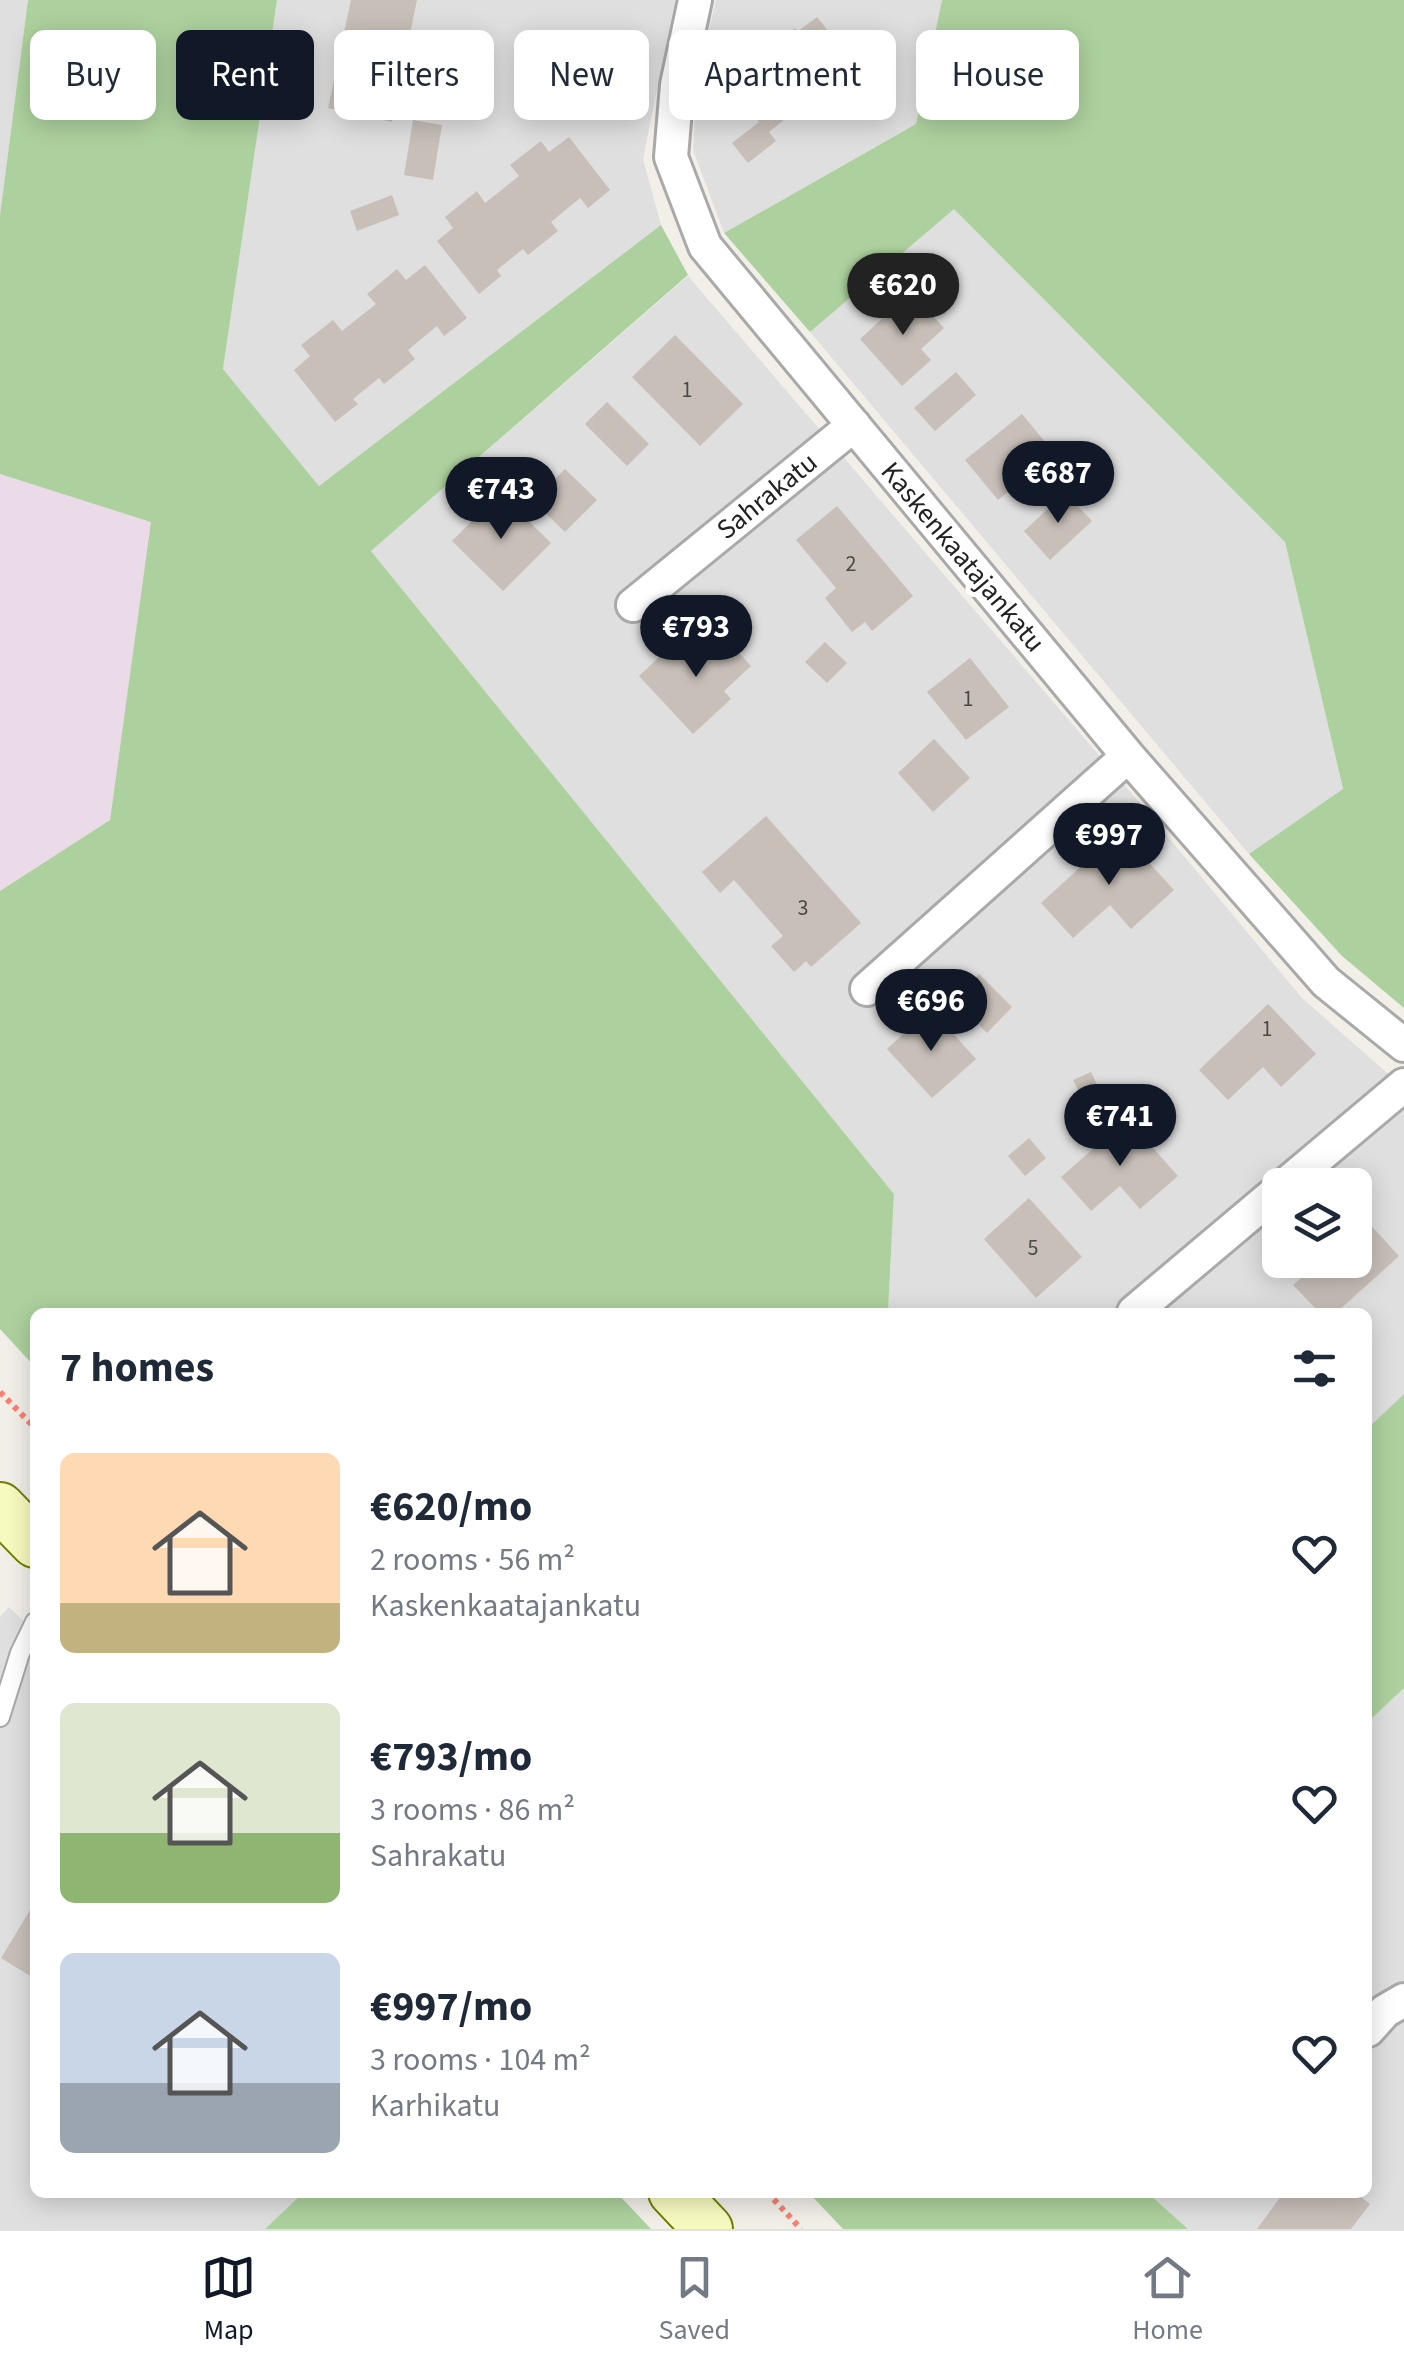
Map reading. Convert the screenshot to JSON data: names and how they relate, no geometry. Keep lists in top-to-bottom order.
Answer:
{
  "streets": {
    "street": ["Sahrakatu", "Kaskenkaatajankatu"]
  },
  "crossings": [
    ["Sahrakatu", "Kaskenkaatajankatu"]
  ],
  "house_numbers": [
    "1",
    "2",
    "1",
    "3",
    "1",
    "5"
  ],
  "page": {
    "chip": [
      "Buy",
      "Rent",
      "Filters",
      "New",
      "Apartment",
      "House"
    ],
    "price": [
      "€620",
      "€687",
      "€743",
      "€793",
      "€997",
      "€696",
      "€741"
    ],
    "heading": "7 homes",
    "list": [
      {
        "name": "€620/mo",
        "note": "2 rooms · 56 m² · Kaskenkaatajankatu"
      },
      {
        "name": "€793/mo",
        "note": "3 rooms · 86 m² · Sahrakatu"
      },
      {
        "name": "€997/mo",
        "note": "3 rooms · 104 m² · Karhikatu"
      }
    ],
    "tabs": ["Map", "Saved", "Home"]
  }
}
